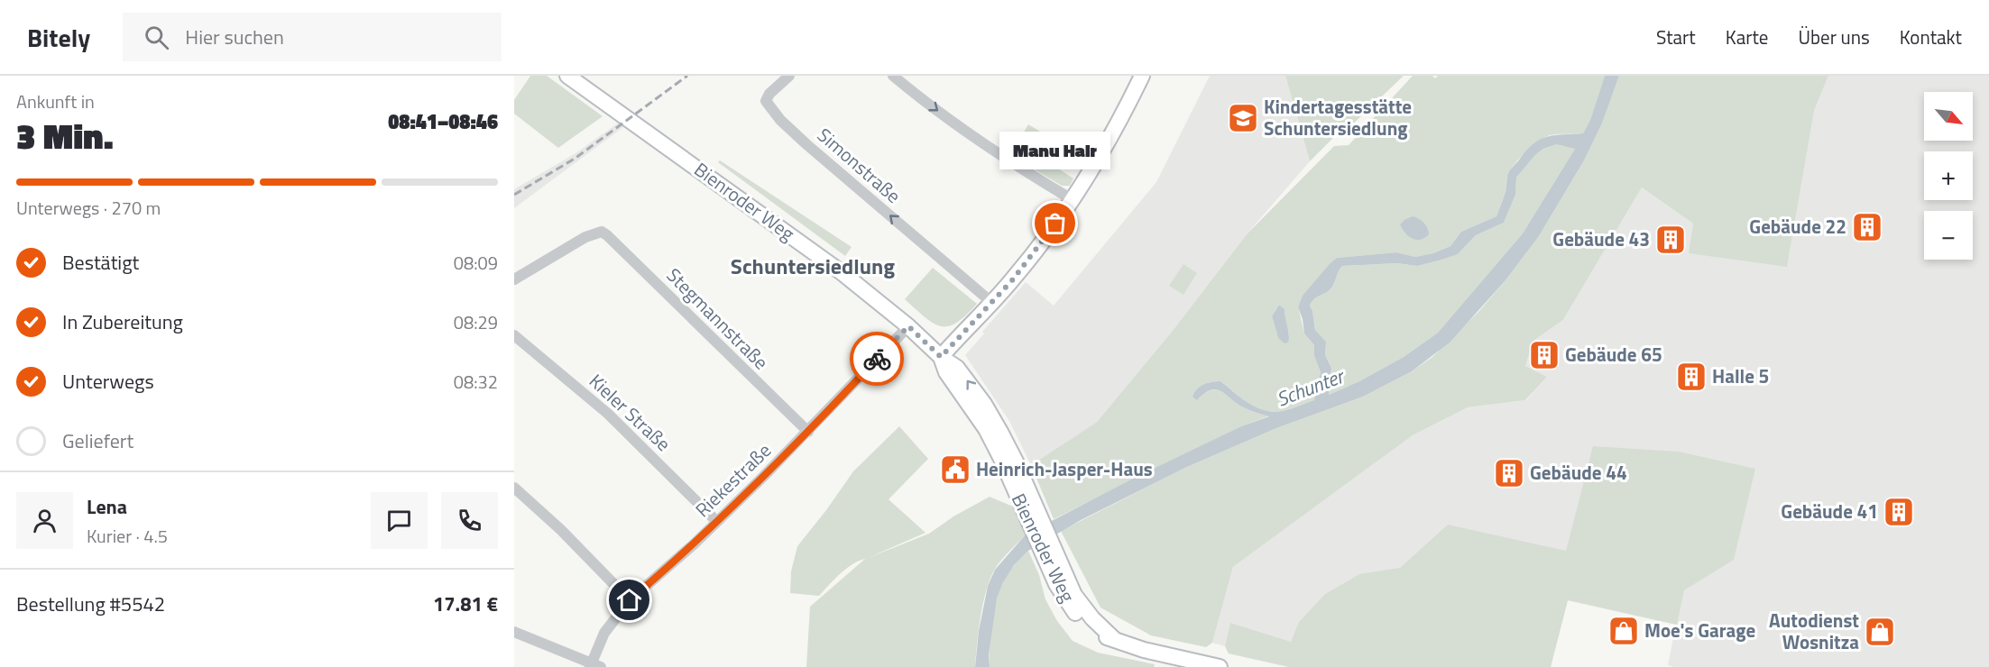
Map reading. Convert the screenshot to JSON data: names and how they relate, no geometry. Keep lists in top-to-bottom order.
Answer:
{
  "streets": {
    "main road": ["Bienroder Weg"],
    "street": [
      "Simonstraße",
      "Stegmannstraße",
      "Kieler Straße",
      "Riekestraße"
    ]
  },
  "crossings": [
    ["Bienroder Weg", "Riekestraße"],
    ["Stegmannstraße", "Riekestraße"],
    ["Kieler Straße", "Riekestraße"]
  ],
  "one_way": ["Simonstraße"],
  "districts": ["Schuntersiedlung"],
  "water": ["Schunter"],
  "places": {
    "school or university": ["Kindertagesstätte Schuntersiedlung"],
    "other": ["Manu Hair"],
    "building": [
      "Gebäude 22",
      "Gebäude 43",
      "Gebäude 65",
      "Halle 5",
      "Gebäude 44",
      "Gebäude 41"
    ],
    "public building": ["Heinrich-Jasper-Haus"],
    "shop": ["Moe's Garage", "Autodienst Wosnitza"]
  },
  "north": "bottom right",
  "page": {
    "header": "Bitely",
    "search": "Hier suchen",
    "nav": [
      "Start",
      "Karte",
      "Über uns",
      "Kontakt"
    ],
    "heading": ["3 Min.", "Ankunft in", "08:41–08:46"],
    "panel": [
      "Lena",
      "Kurier · 4.5",
      "Bestellung #5542",
      "17.81 €"
    ],
    "map_buttons": ["+", "−"],
    "bubble": "Manu Hair",
    "bar": "Unterwegs · 270 m",
    "list": [
      ["Bestätigt", "08:09"],
      ["In Zubereitung", "08:29"],
      ["Unterwegs", "08:32"],
      "Geliefert"
    ]
  }
}
